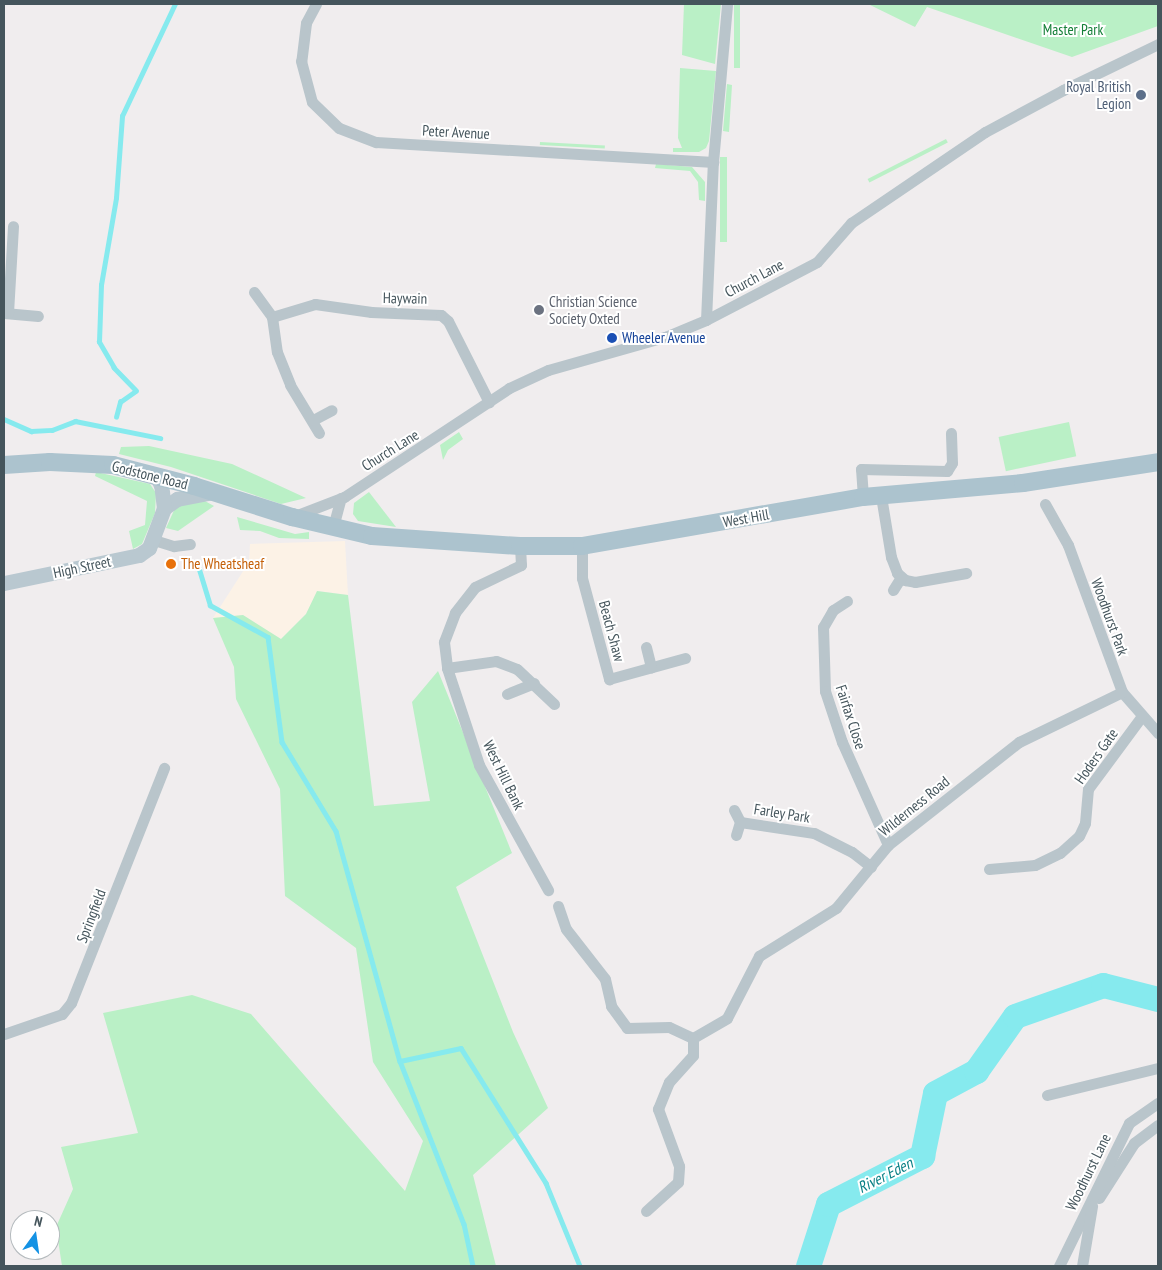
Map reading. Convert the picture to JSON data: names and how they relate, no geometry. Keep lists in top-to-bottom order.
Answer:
{
  "streets": {
    "main road": ["Godstone Road", "West Hill"],
    "street": [
      "Peter Avenue",
      "Church Lane",
      "Haywain",
      "High Street",
      "Woodhurst Park",
      "Beach Shaw",
      "Fairfax Close",
      "Hoders Gate",
      "West Hill Bank",
      "Wilderness Road",
      "Farley Park",
      "Springfield",
      "Woodhurst Lane"
    ]
  },
  "crossings": [
    ["Church Lane", "Haywain"],
    ["Church Lane", "Godstone Road"],
    ["Godstone Road", "West Hill"],
    ["West Hill", "Beach Shaw"],
    ["West Hill", "West Hill Bank"],
    ["Woodhurst Park", "Hoders Gate"],
    ["Woodhurst Park", "Wilderness Road"],
    ["Fairfax Close", "Wilderness Road"],
    ["Wilderness Road", "Farley Park"]
  ],
  "water": ["River Eden"],
  "parks": ["Master Park"],
  "places": [
    "Royal British Legion",
    "Christian Science Society Oxted",
    "Wheeler Avenue",
    "The Wheatsheaf"
  ],
  "north": "top"
}
